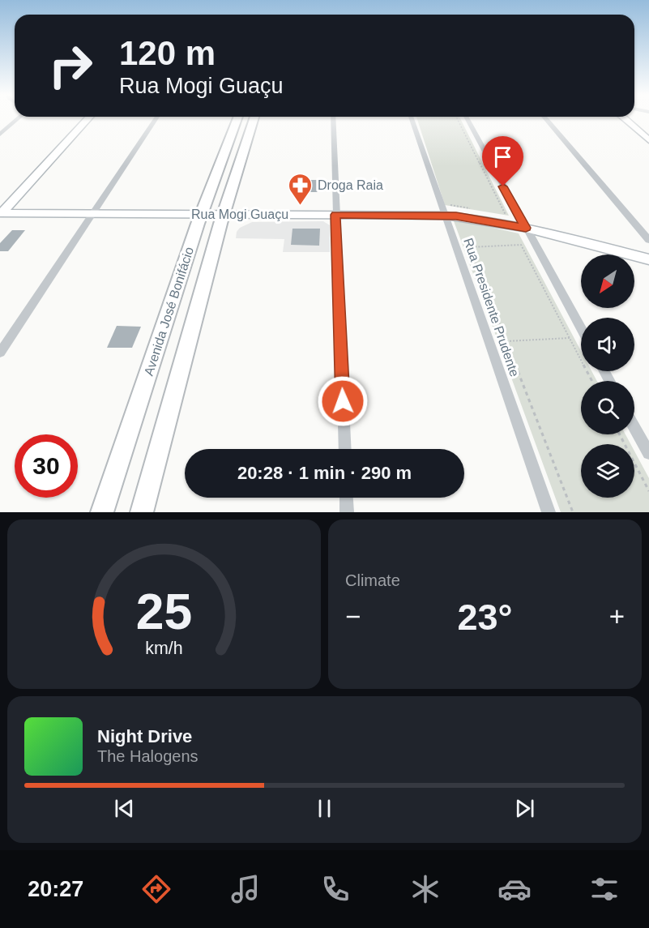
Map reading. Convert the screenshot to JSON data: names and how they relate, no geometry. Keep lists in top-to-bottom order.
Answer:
{
  "streets": {
    "main road": ["Avenida José Bonifácio"],
    "street": ["Rua Mogi Guaçu", "Rua Presidente Prudente"]
  },
  "crossings": [
    ["Rua Mogi Guaçu", "Rua Presidente Prudente"],
    ["Rua Mogi Guaçu", "Avenida José Bonifácio"]
  ],
  "places": {
    "pharmacy": ["Droga Raia"]
  },
  "north": "bottom left",
  "page": {
    "turn": ["120 m", "Rua Mogi Guaçu"],
    "limit": "30",
    "trip": "20:28 · 1 min · 290 m",
    "tile": "Climate",
    "heat": ["−", "23°", "+"],
    "song": ["Night Drive", "The Halogens"],
    "tabs": "20:27",
    "gauge": ["25", "km/h"]
  }
}
